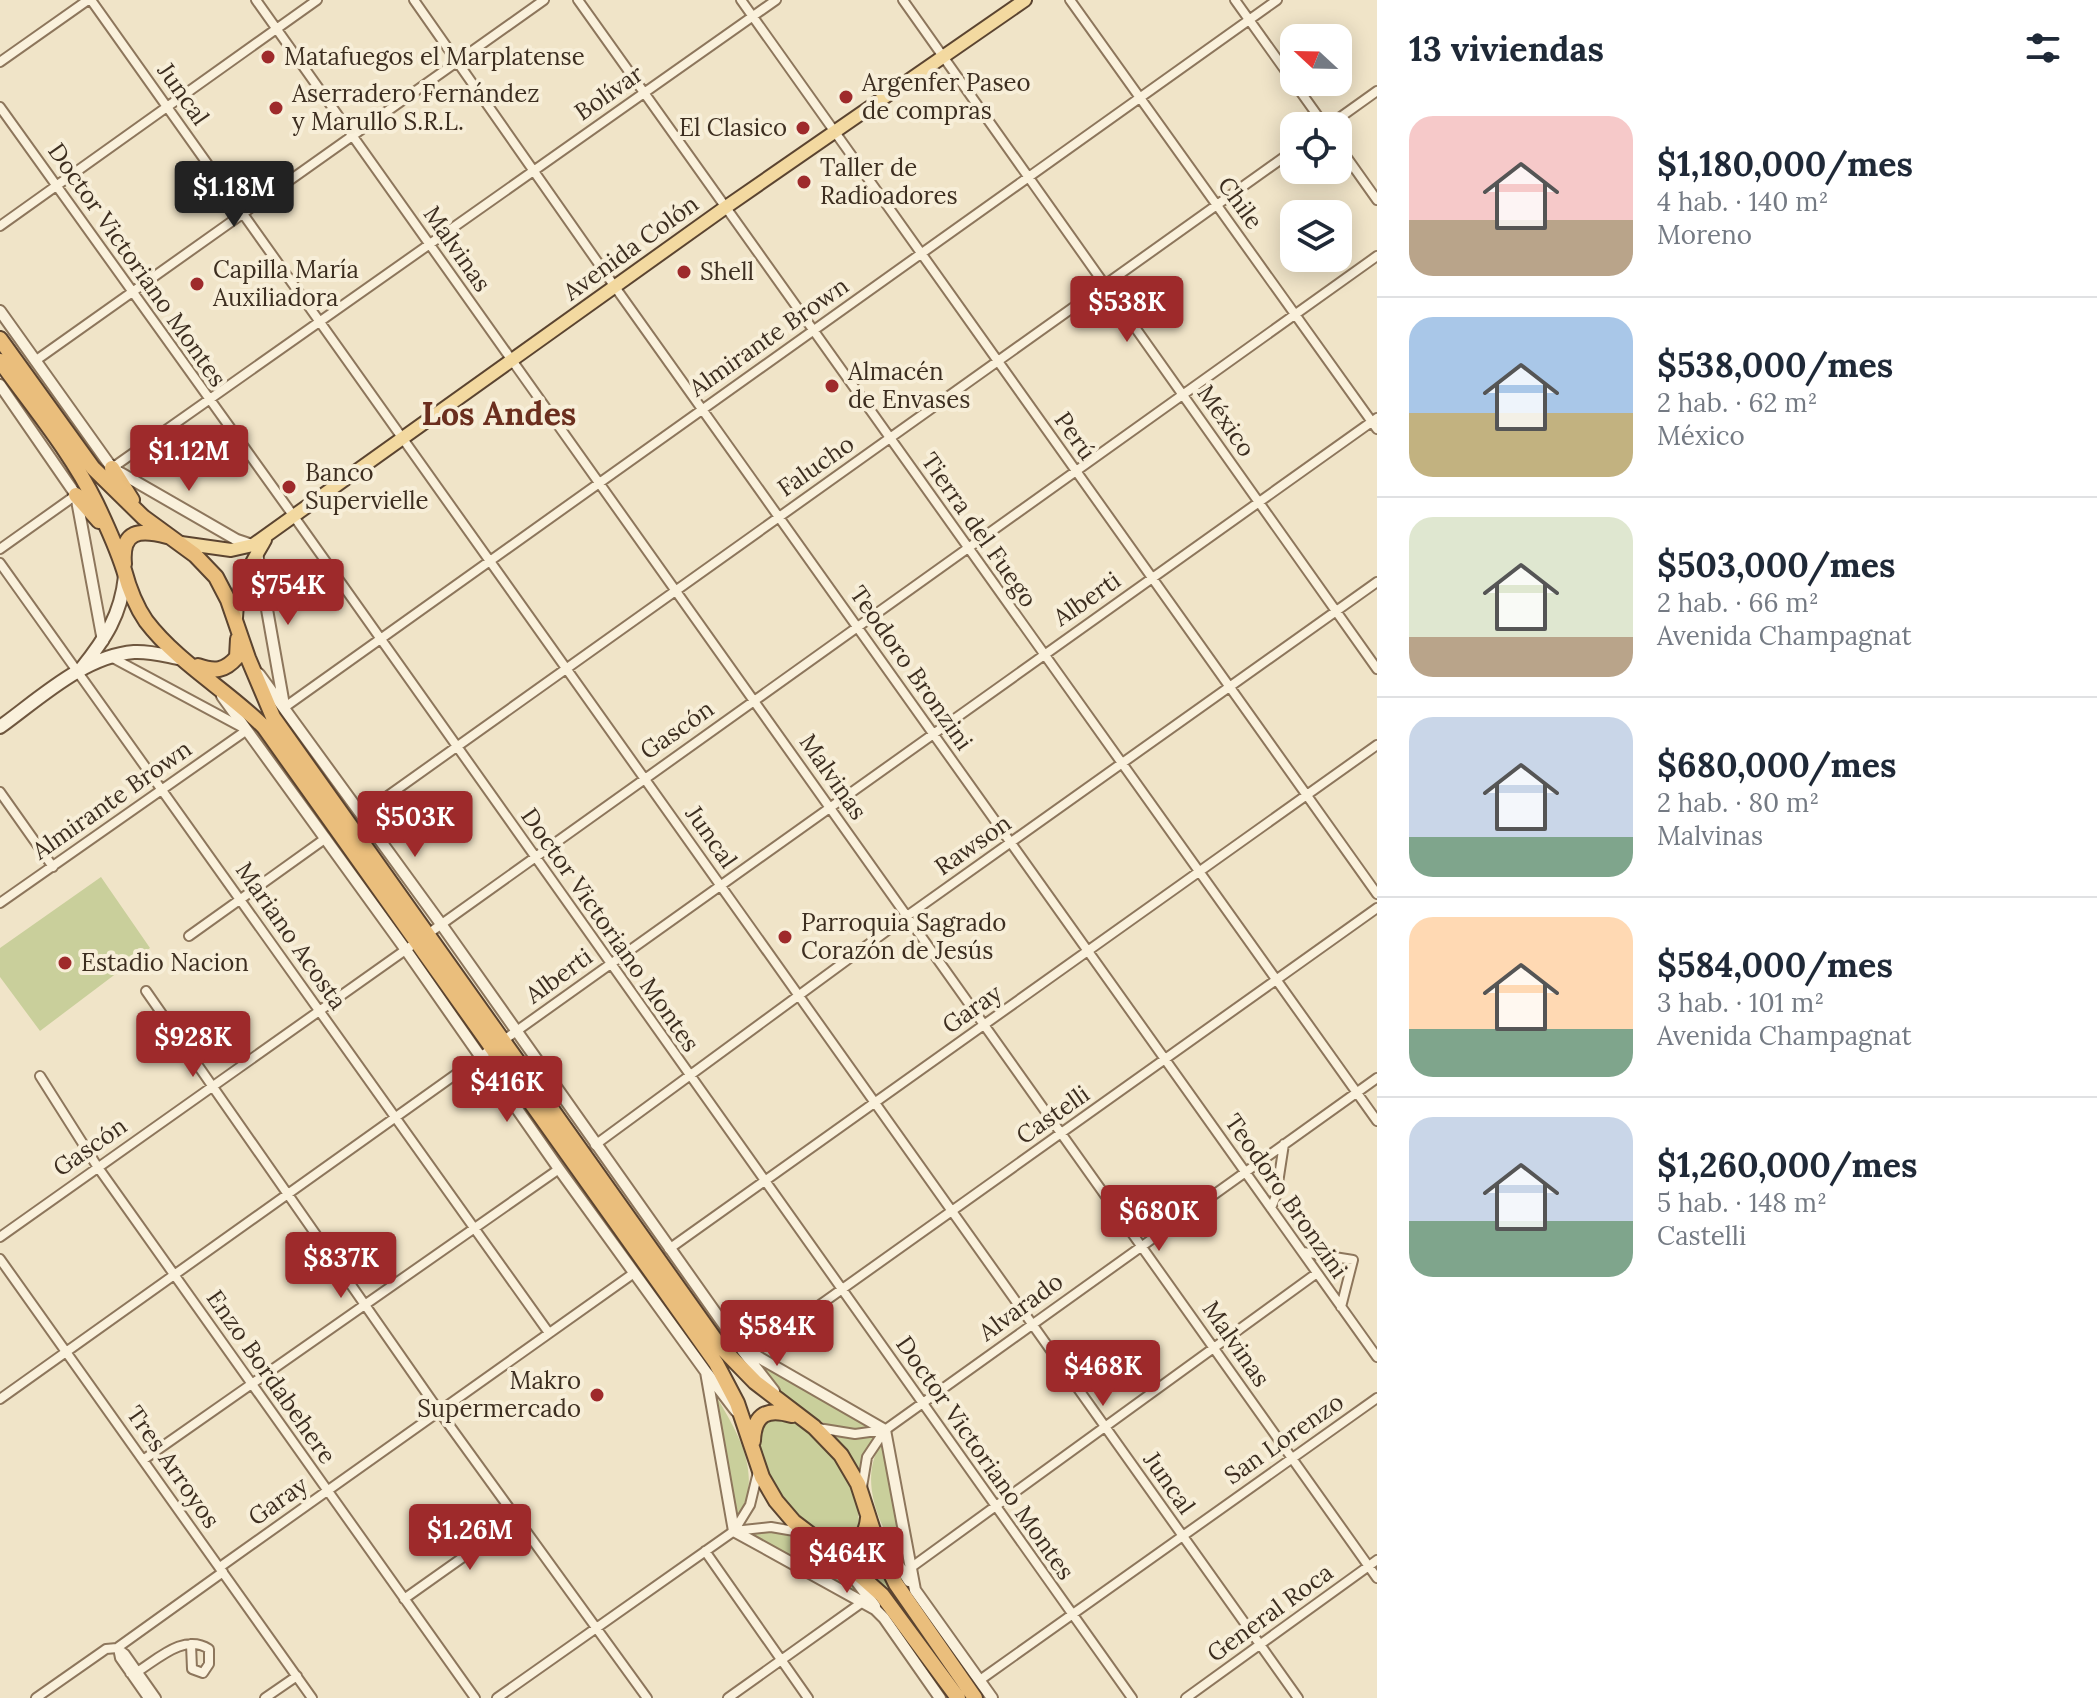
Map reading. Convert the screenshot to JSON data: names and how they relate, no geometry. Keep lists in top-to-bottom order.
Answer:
{
  "streets": {
    "highway": ["Avenida Colón"],
    "street": [
      "Bolívar",
      "Juncal",
      "Chile",
      "Malvinas",
      "Doctor Victoriano Montes",
      "Almirante Brown",
      "México",
      "Perú",
      "Falucho",
      "Tierra del Fuego",
      "Alberti",
      "Teodoro Bronzini",
      "Gascón",
      "Rawson",
      "Mariano Acosta",
      "Garay",
      "Castelli",
      "Alvarado",
      "Enzo Bordabehere",
      "San Lorenzo",
      "Tres Arroyos",
      "General Roca"
    ]
  },
  "crossings": [
    ["Bolívar", "Juncal"],
    ["Bolívar", "Malvinas"],
    ["Bolívar", "Doctor Victoriano Montes"],
    ["Bolívar", "Perú"],
    ["Bolívar", "Tierra del Fuego"],
    ["Bolívar", "Teodoro Bronzini"],
    ["Juncal", "Avenida Colón"],
    ["Juncal", "Almirante Brown"],
    ["Juncal", "Falucho"],
    ["Juncal", "Alberti"],
    ["Juncal", "Gascón"],
    ["Juncal", "Rawson"],
    ["Juncal", "Garay"],
    ["Juncal", "Castelli"],
    ["Juncal", "Alvarado"],
    ["Juncal", "San Lorenzo"],
    ["Juncal", "General Roca"],
    ["Chile", "Almirante Brown"],
    ["Chile", "Falucho"],
    ["Chile", "Alberti"],
    ["Chile", "Gascón"],
    ["Avenida Colón", "Malvinas"],
    ["Avenida Colón", "Doctor Victoriano Montes"],
    ["Avenida Colón", "México"],
    ["Avenida Colón", "Perú"],
    ["Avenida Colón", "Tierra del Fuego"],
    ["Avenida Colón", "Teodoro Bronzini"],
    ["Avenida Colón", "Mariano Acosta"],
    ["Malvinas", "Almirante Brown"],
    ["Malvinas", "Falucho"],
    ["Malvinas", "Alberti"],
    ["Malvinas", "Gascón"],
    ["Malvinas", "Rawson"],
    ["Malvinas", "Garay"],
    ["Malvinas", "Castelli"],
    ["Malvinas", "Alvarado"],
    ["Malvinas", "San Lorenzo"],
    ["Malvinas", "General Roca"],
    ["Doctor Victoriano Montes", "Almirante Brown"],
    ["Doctor Victoriano Montes", "Falucho"],
    ["Doctor Victoriano Montes", "Alberti"],
    ["Doctor Victoriano Montes", "Gascón"],
    ["Doctor Victoriano Montes", "Rawson"],
    ["Doctor Victoriano Montes", "Garay"],
    ["Doctor Victoriano Montes", "Castelli"],
    ["Doctor Victoriano Montes", "Alvarado"],
    ["Doctor Victoriano Montes", "San Lorenzo"],
    ["Almirante Brown", "México"],
    ["Almirante Brown", "Perú"],
    ["Almirante Brown", "Tierra del Fuego"],
    ["Almirante Brown", "Teodoro Bronzini"],
    ["Almirante Brown", "Mariano Acosta"],
    ["México", "Falucho"],
    ["México", "Alberti"],
    ["México", "Gascón"],
    ["México", "Rawson"],
    ["Perú", "Falucho"],
    ["Perú", "Alberti"],
    ["Perú", "Gascón"],
    ["Perú", "Rawson"],
    ["Perú", "Garay"],
    ["Falucho", "Tierra del Fuego"],
    ["Falucho", "Teodoro Bronzini"],
    ["Tierra del Fuego", "Alberti"],
    ["Tierra del Fuego", "Gascón"],
    ["Tierra del Fuego", "Rawson"],
    ["Tierra del Fuego", "Garay"],
    ["Tierra del Fuego", "Castelli"],
    ["Tierra del Fuego", "Alvarado"],
    ["Alberti", "Teodoro Bronzini"],
    ["Alberti", "Mariano Acosta"],
    ["Alberti", "Enzo Bordabehere"],
    ["Alberti", "Tres Arroyos"],
    ["Teodoro Bronzini", "Gascón"],
    ["Teodoro Bronzini", "Rawson"],
    ["Teodoro Bronzini", "Garay"],
    ["Teodoro Bronzini", "Castelli"],
    ["Teodoro Bronzini", "Alvarado"],
    ["Gascón", "Mariano Acosta"],
    ["Gascón", "Enzo Bordabehere"],
    ["Mariano Acosta", "Garay"],
    ["Garay", "Enzo Bordabehere"],
    ["Garay", "Tres Arroyos"]
  ],
  "districts": ["Los Andes"],
  "places": [
    "Matafuegos el Marplatense",
    "Argenfer Paseo de compras",
    "Aserradero Fernández y Marullo S.R.L.",
    "El Clasico",
    "Taller de Radioadores",
    "Shell",
    "Capilla María Auxiliadora",
    "Almacén de Envases",
    "Banco Supervielle",
    "Parroquia Sagrado Corazón de Jesús",
    "Estadio Nacion",
    "Makro Supermercado"
  ],
  "north": "left",
  "page": {
    "heading": "13 viviendas",
    "list": [
      {
        "name": "$1,180,000/mes",
        "note": "4 hab. · 140 m² · Moreno"
      },
      {
        "name": "$538,000/mes",
        "note": "2 hab. · 62 m² · México"
      },
      {
        "name": "$503,000/mes",
        "note": "2 hab. · 66 m² · Avenida Champagnat"
      },
      {
        "name": "$680,000/mes",
        "note": "2 hab. · 80 m² · Malvinas"
      },
      {
        "name": "$584,000/mes",
        "note": "3 hab. · 101 m² · Avenida Champagnat"
      },
      {
        "name": "$1,260,000/mes",
        "note": "5 hab. · 148 m² · Castelli"
      }
    ],
    "price": [
      "$1.18M",
      "$538K",
      "$1.12M",
      "$754K",
      "$503K",
      "$928K",
      "$416K",
      "$680K",
      "$837K",
      "$584K",
      "$468K",
      "$1.26M",
      "$464K"
    ]
  }
}
